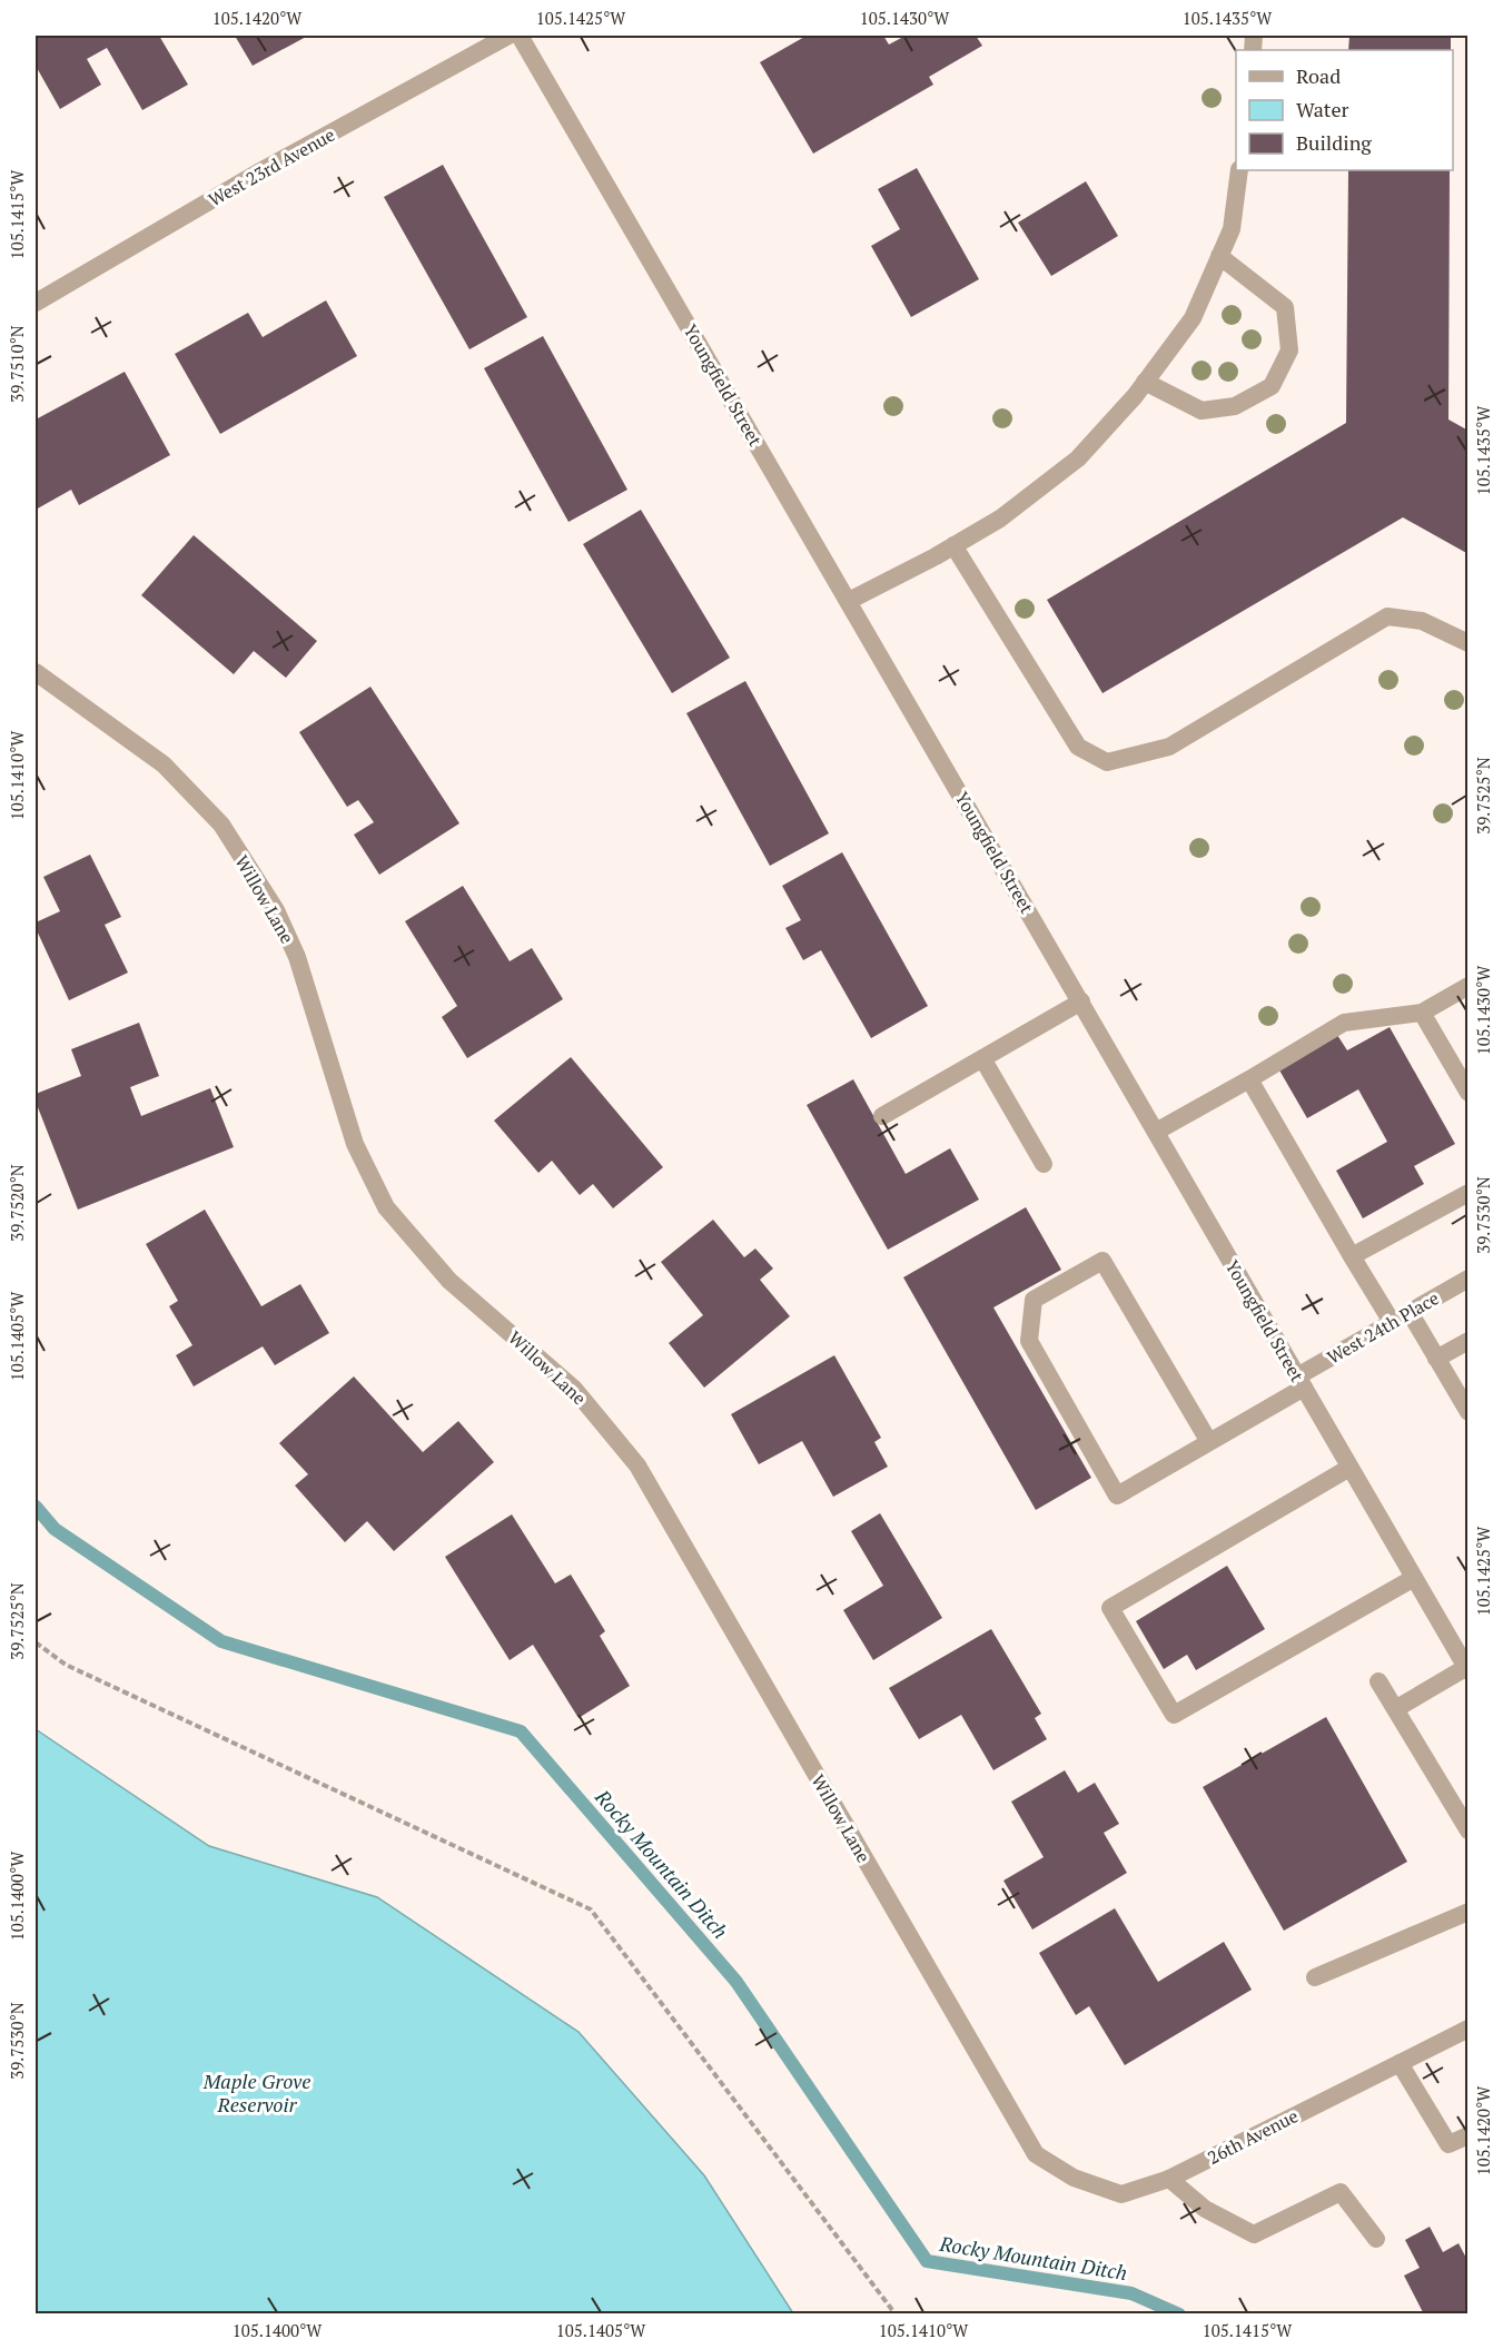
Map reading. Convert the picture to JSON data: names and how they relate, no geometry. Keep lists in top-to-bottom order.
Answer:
{
  "streets": {
    "street": [
      "West 23rd Avenue",
      "Youngfield Street",
      "Willow Lane",
      "West 24th Place",
      "26th Avenue"
    ]
  },
  "crossings": [
    ["Youngfield Street", "West 24th Place"],
    ["Willow Lane", "26th Avenue"]
  ],
  "water": ["Rocky Mountain Ditch", "Maple Grove Reservoir"],
  "legend": ["Road", "Water", "Building"],
  "coordinates": [
    "105.1420°W",
    "105.1425°W",
    "105.1430°W",
    "105.1435°W",
    "105.1415°W",
    "39.7510°N",
    "105.1410°W",
    "39.7525°N",
    "39.7520°N",
    "39.7530°N",
    "105.1405°W",
    "105.1400°W"
  ]
}
